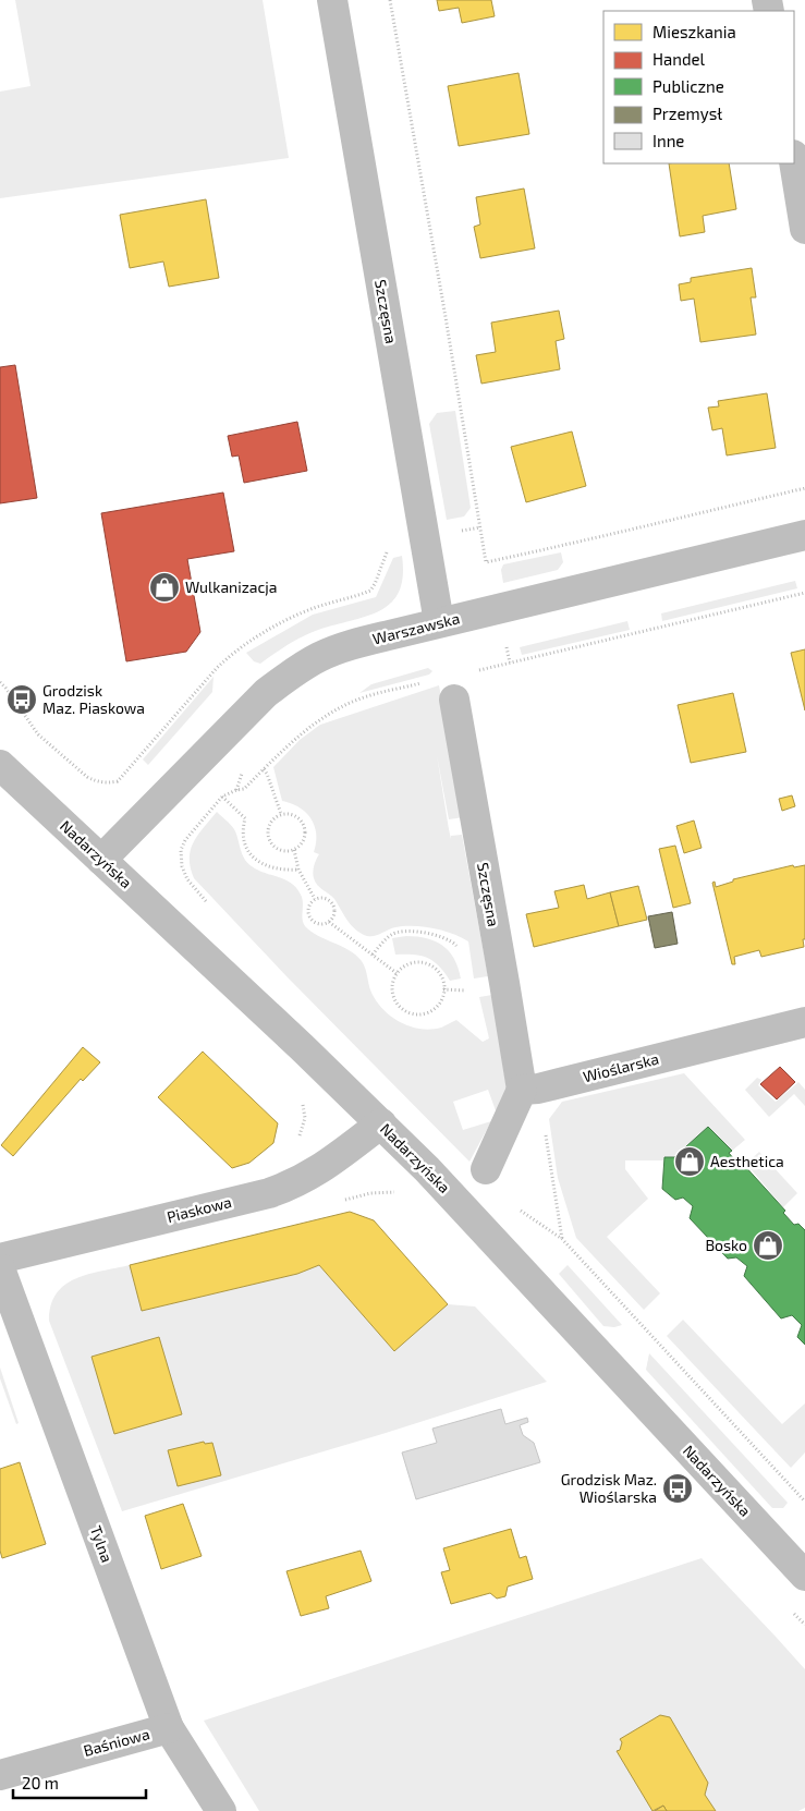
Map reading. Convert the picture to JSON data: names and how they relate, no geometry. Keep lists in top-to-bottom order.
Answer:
{
  "streets": {
    "street": [
      "Szczęsna",
      "Warszawska",
      "Nadarzyńska",
      "Wioślarska",
      "Piaskowa",
      "Tylna",
      "Baśniowa"
    ]
  },
  "crossings": [
    ["Szczęsna", "Warszawska"],
    ["Szczęsna", "Wioślarska"],
    ["Warszawska", "Nadarzyńska"],
    ["Nadarzyńska", "Piaskowa"],
    ["Tylna", "Baśniowa"]
  ],
  "places": {
    "shop": ["Wulkanizacja", "Aesthetica", "Bosko"],
    "bus stop": ["Grodzisk Maz. Piaskowa", "Grodzisk Maz. Wioślarska"]
  },
  "legend": [
    "Mieszkania",
    "Handel",
    "Publiczne",
    "Przemysł",
    "Inne"
  ],
  "scale_bar": "20 m"
}
